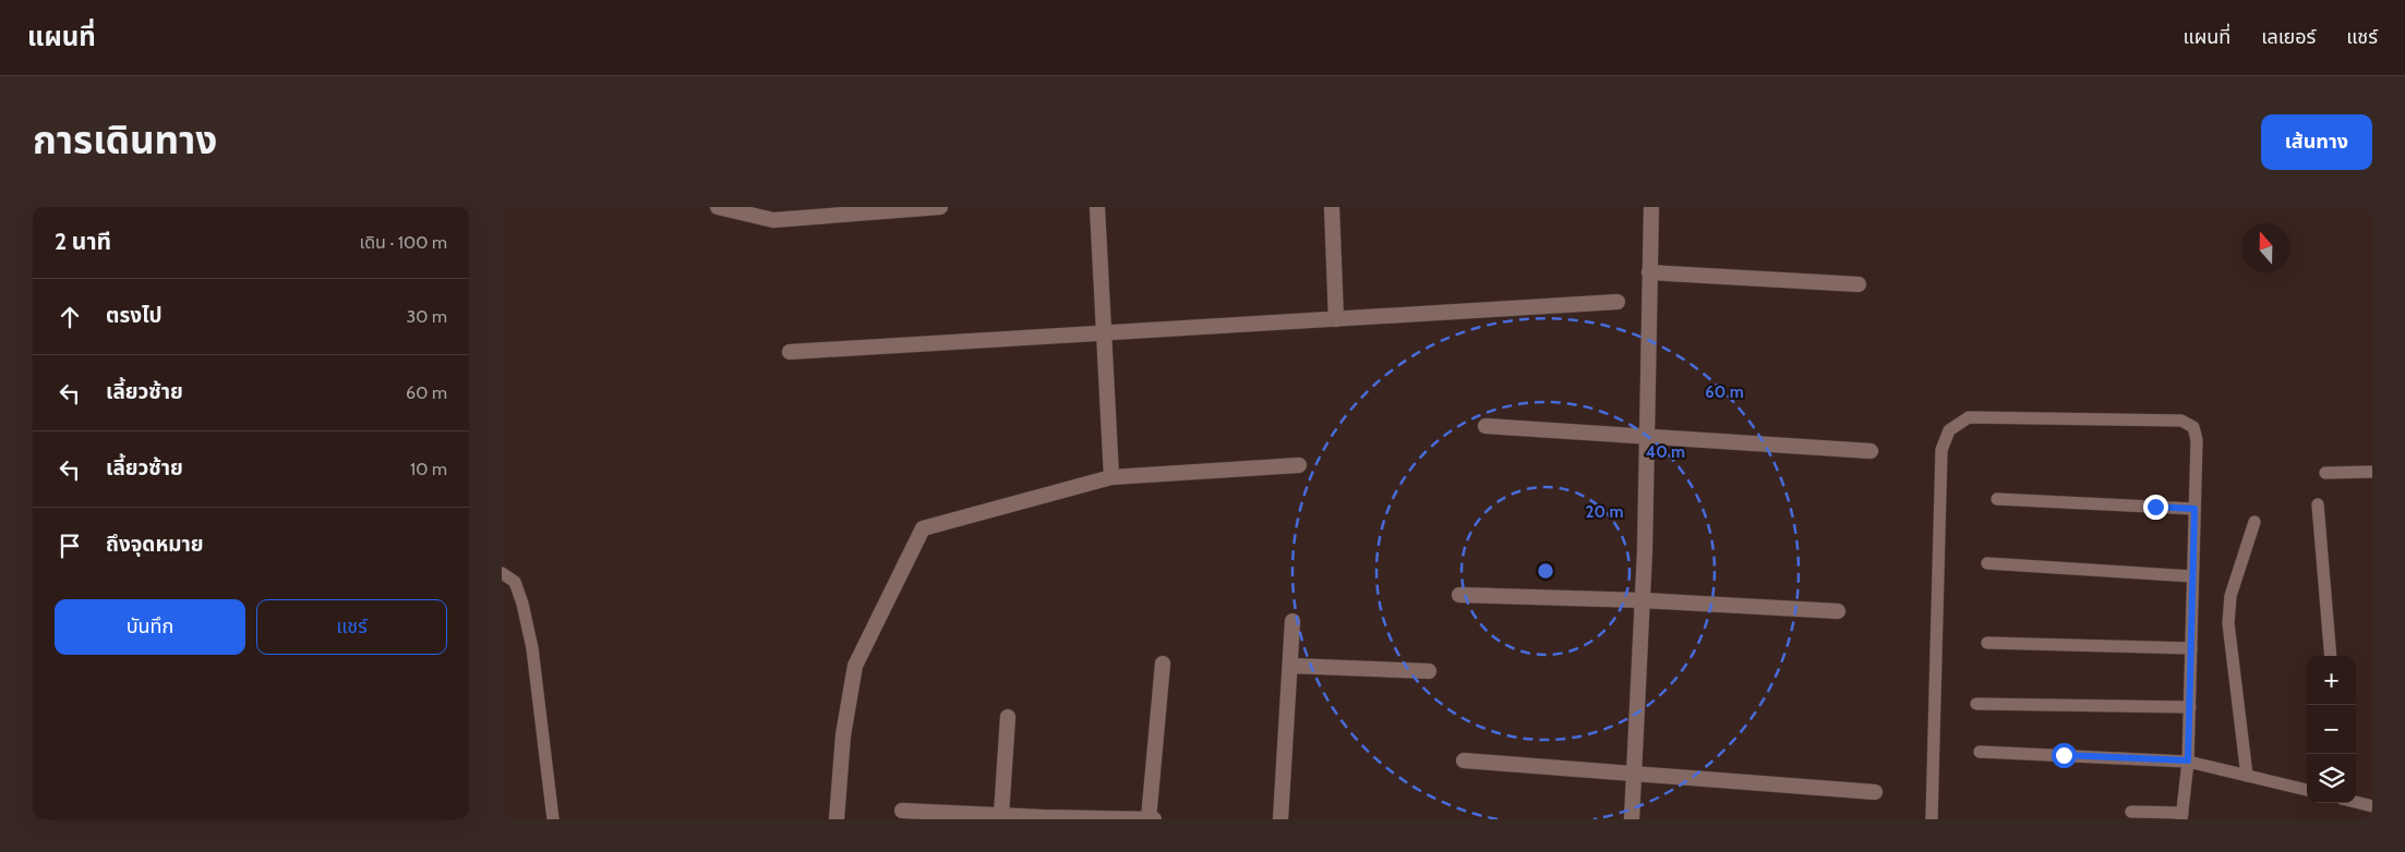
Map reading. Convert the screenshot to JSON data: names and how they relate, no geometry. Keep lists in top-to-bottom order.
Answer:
{
  "north": "top",
  "page": {
    "header": "แผนที่",
    "nav": ["แผนที่", "เลเยอร์", "แชร์"],
    "title": "การเดินทาง",
    "buttons": [
      "เส้นทาง",
      ["บันทึก", "แชร์"]
    ],
    "heading": ["2 นาที", "เดิน · 100 m"],
    "list": [
      ["ตรงไป", "30 m"],
      ["เลี้ยวซ้าย", "60 m"],
      ["เลี้ยวซ้าย", "10 m"],
      "ถึงจุดหมาย"
    ],
    "map_buttons": ["+", "−"]
  },
  "rings": ["60 m", "40 m", "20 m"]
}
